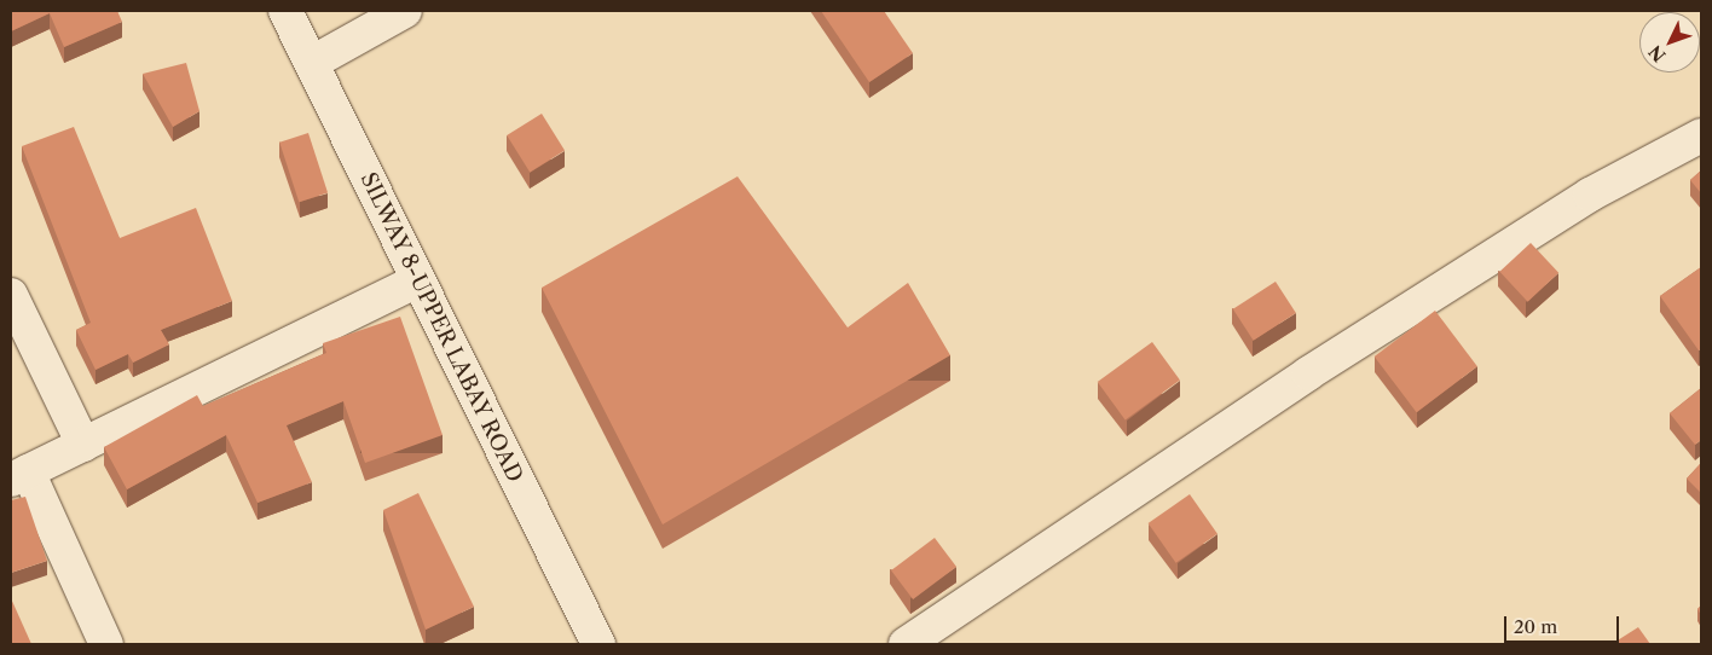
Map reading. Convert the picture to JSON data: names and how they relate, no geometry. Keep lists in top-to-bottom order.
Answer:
{
  "streets": {
    "street": ["SILWAY 8-UPPER LABAY ROAD"]
  },
  "scale_bar": "20 m",
  "north": "bottom left"
}
